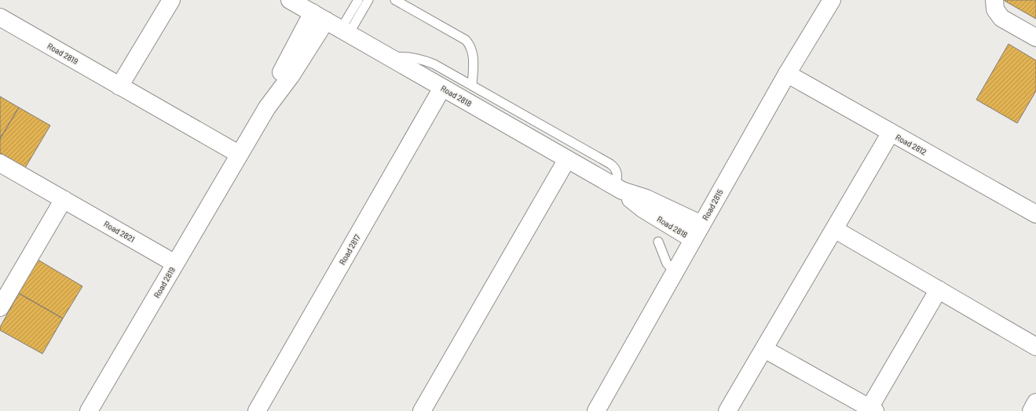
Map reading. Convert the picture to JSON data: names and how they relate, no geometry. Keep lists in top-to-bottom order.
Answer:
{
  "streets": {
    "street": [
      "Road 2819",
      "Road 2818",
      "Road 2812",
      "Road 2815",
      "Road 2821",
      "Road 2817"
    ]
  },
  "crossings": [
    ["Road 2819", "Road 2818"],
    ["Road 2819", "Road 2821"],
    ["Road 2818", "Road 2815"],
    ["Road 2818", "Road 2817"],
    ["Road 2812", "Road 2815"]
  ]
}
